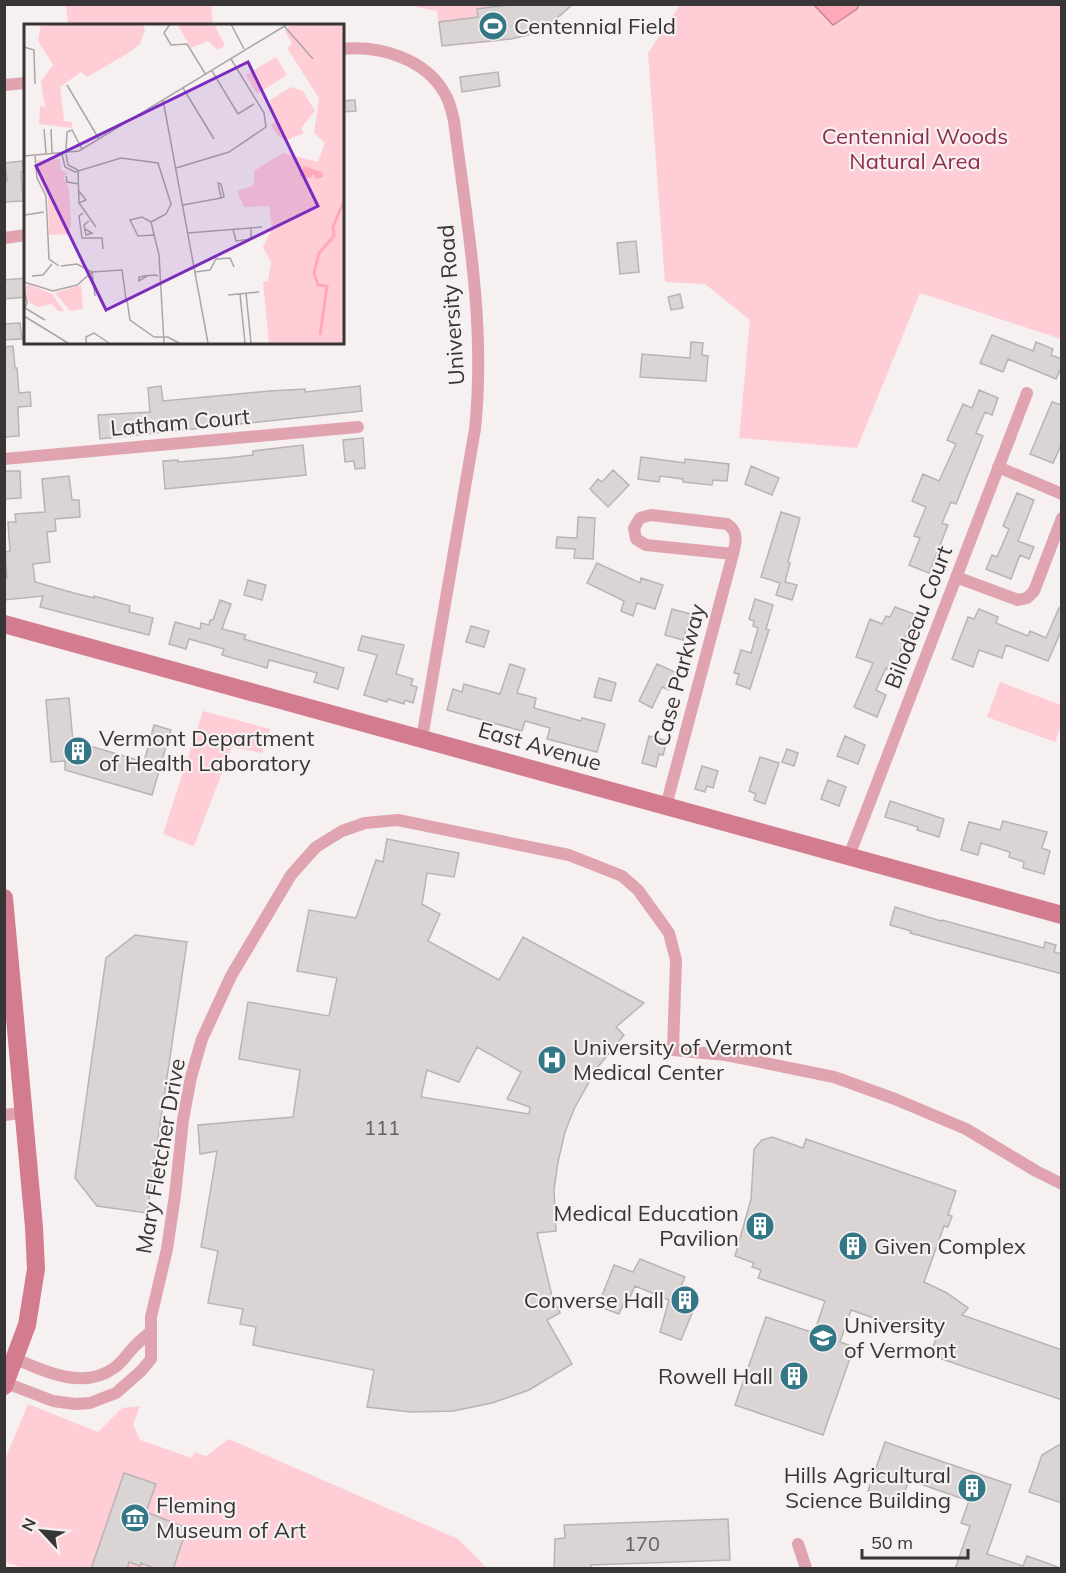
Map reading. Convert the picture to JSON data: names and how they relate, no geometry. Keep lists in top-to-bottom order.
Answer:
{
  "streets": {
    "main road": ["East Avenue"],
    "street": [
      "University Road",
      "Latham Court",
      "Bilodeau Court",
      "Case Parkway",
      "Mary Fletcher Drive"
    ]
  },
  "crossings": [
    ["University Road", "East Avenue"],
    ["Bilodeau Court", "East Avenue"],
    ["Case Parkway", "East Avenue"]
  ],
  "parks": ["Centennial Woods Natural Area"],
  "places": {
    "sports": ["Centennial Field"],
    "building": [
      "Vermont Department of Health Laboratory",
      "Medical Education Pavilion",
      "Given Complex",
      "Converse Hall",
      "Rowell Hall",
      "Hills Agricultural Science Building"
    ],
    "hospital": ["University of Vermont Medical Center"],
    "school or university": ["University of Vermont"],
    "museum": ["Fleming Museum of Art"]
  },
  "house_numbers": ["111", "170"],
  "scale_bar": "50 m",
  "north": "top left"
}
